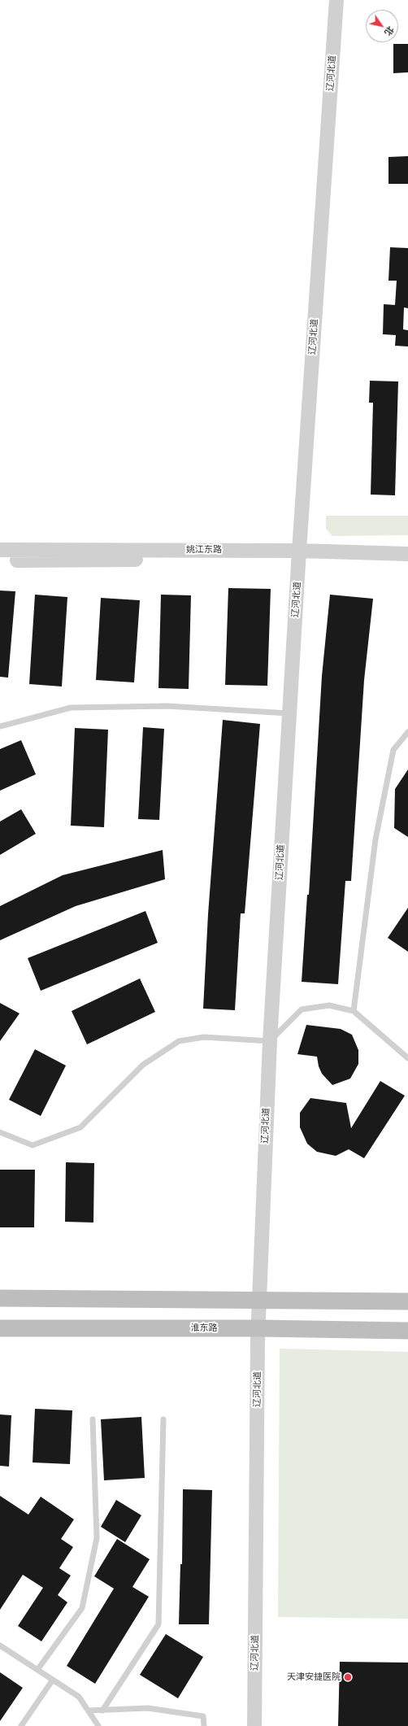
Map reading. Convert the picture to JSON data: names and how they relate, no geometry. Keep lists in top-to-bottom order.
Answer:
{
  "streets": {
    "main road": ["淮东路"],
    "street": ["辽河北道", "姚江东路"]
  },
  "crossings": [
    ["辽河北道", "姚江东路"],
    ["辽河北道", "淮东路"]
  ],
  "places": ["天津安捷医院"],
  "north": "bottom right"
}
